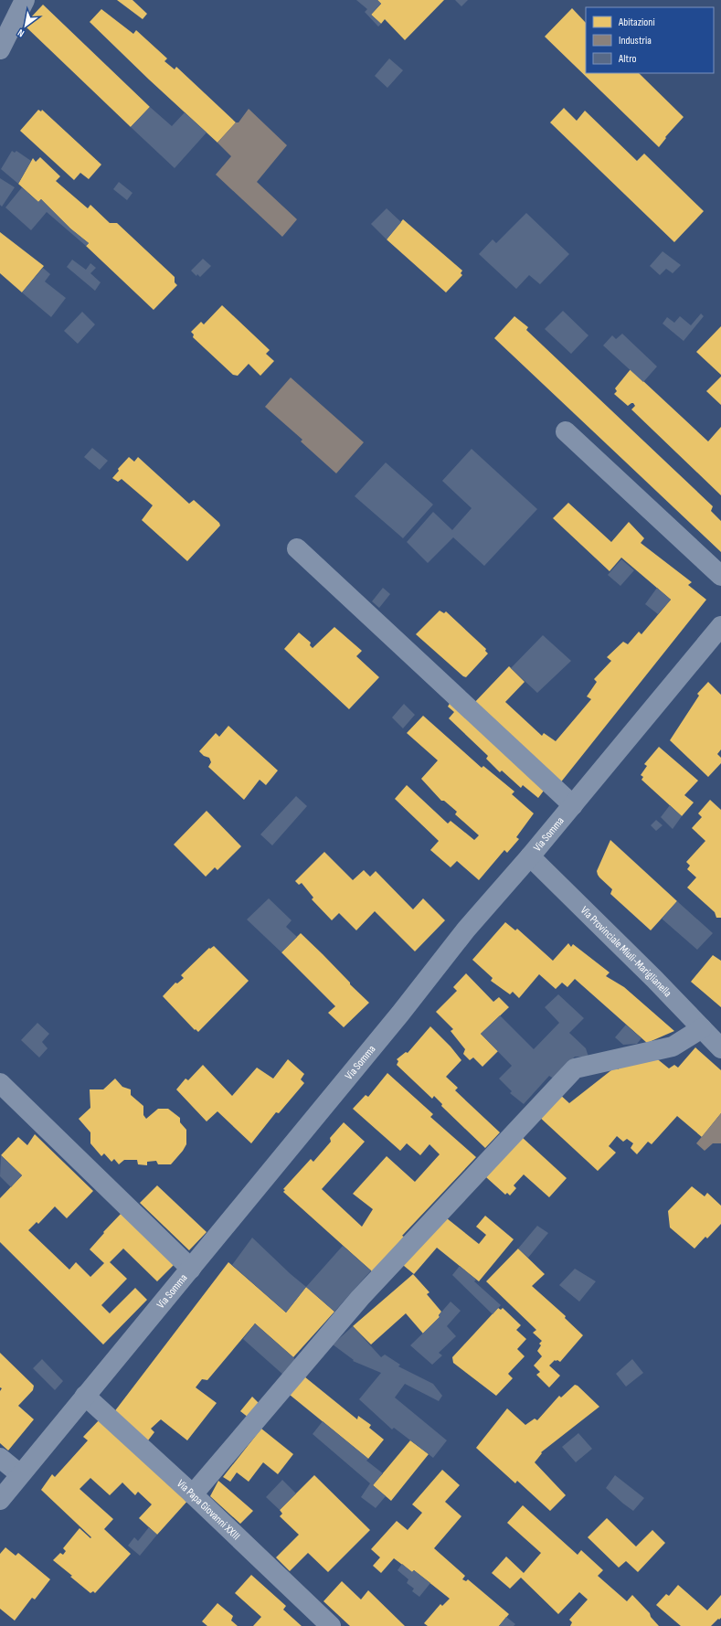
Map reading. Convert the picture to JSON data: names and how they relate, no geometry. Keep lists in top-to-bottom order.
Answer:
{
  "streets": {
    "street": ["Via Somma", "Via Provinciale Miuli-Mariglianella", "Via Papa Giovanni XXIII"]
  },
  "crossings": [
    ["Via Somma", "Via Provinciale Miuli-Mariglianella"],
    ["Via Somma", "Via Papa Giovanni XXIII"]
  ],
  "legend": ["Abitazioni", "Industria", "Altro"],
  "north": "bottom left"
}
